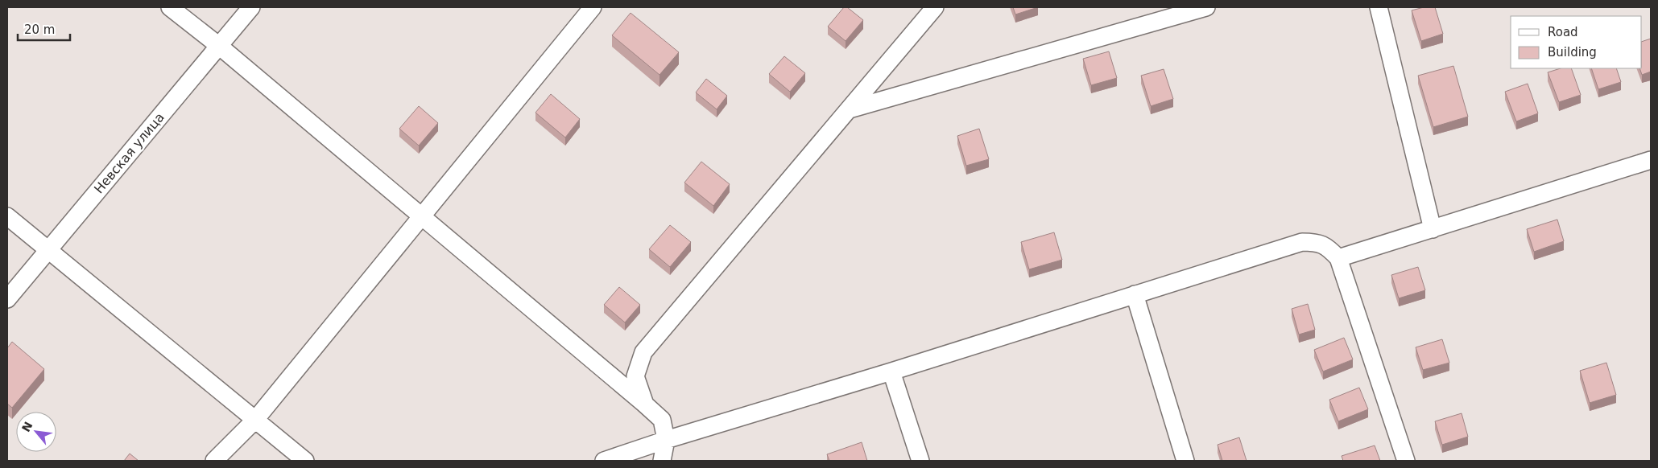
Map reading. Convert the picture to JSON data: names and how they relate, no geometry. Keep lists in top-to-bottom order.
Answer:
{
  "streets": {
    "street": ["Невская улица"]
  },
  "legend": ["Road", "Building"],
  "scale_bar": "20 m",
  "north": "top left"
}
